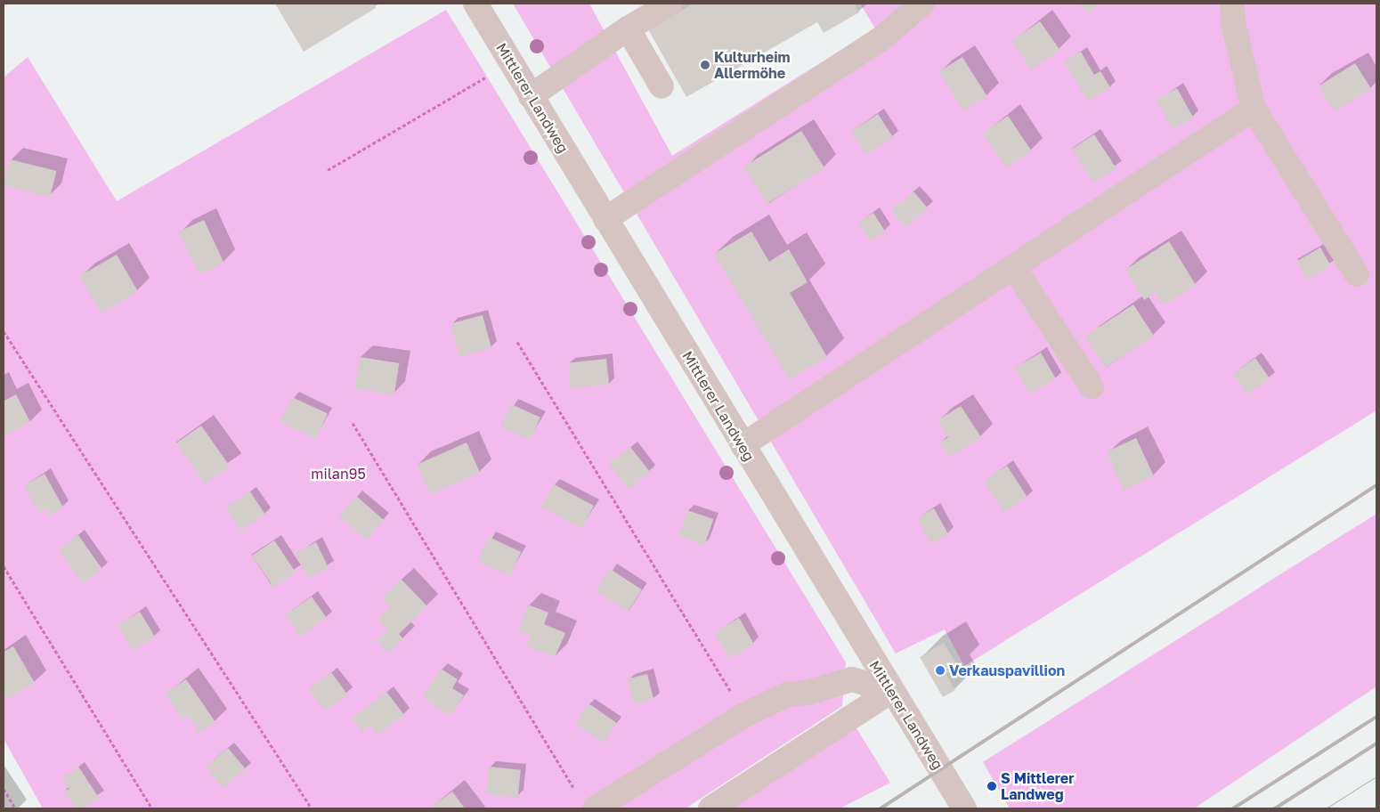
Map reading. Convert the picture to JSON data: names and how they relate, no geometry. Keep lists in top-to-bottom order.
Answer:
{
  "streets": {
    "street": ["Mittlerer Landweg"]
  },
  "parks": ["milan95"],
  "places": ["Kulturheim Allermöhe", "Verkauspavillion", "S Mittlerer Landweg"]
}
